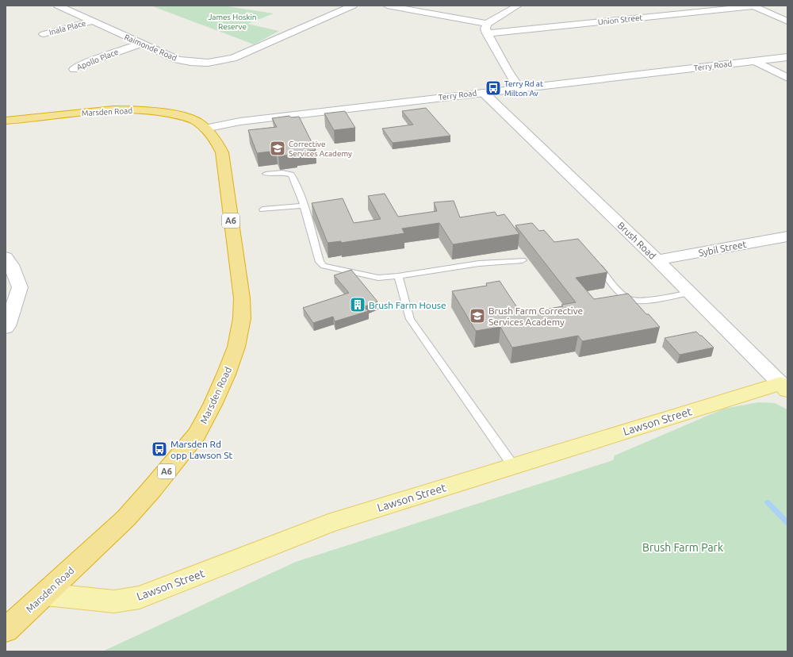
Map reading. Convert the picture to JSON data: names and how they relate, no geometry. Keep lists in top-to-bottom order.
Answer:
{
  "streets": {
    "highway": ["Marsden Road", "A6"],
    "main road": ["Lawson Street"],
    "street": [
      "Union Street",
      "Inala Place",
      "Raimonde Road",
      "Apollo Place",
      "Terry Road",
      "Brush Road",
      "Sybil Street"
    ]
  },
  "crossings": [
    ["Inala Place", "Raimonde Road"],
    ["Raimonde Road", "Apollo Place"],
    ["Terry Road", "Marsden Road"],
    ["Terry Road", "Brush Road"],
    ["Marsden Road", "Lawson Street"],
    ["Brush Road", "Sybil Street"],
    ["Brush Road", "Lawson Street"]
  ],
  "parks": ["James Hoskin Reserve", "Brush Farm Park"],
  "places": {
    "bus stop": ["Terry Rd at Milton Av", "Marsden Rd opp Lawson St"],
    "school or university": ["Corrective Services Academy", "Brush Farm Corrective Services Academy"],
    "building": ["Brush Farm House"]
  }
}
